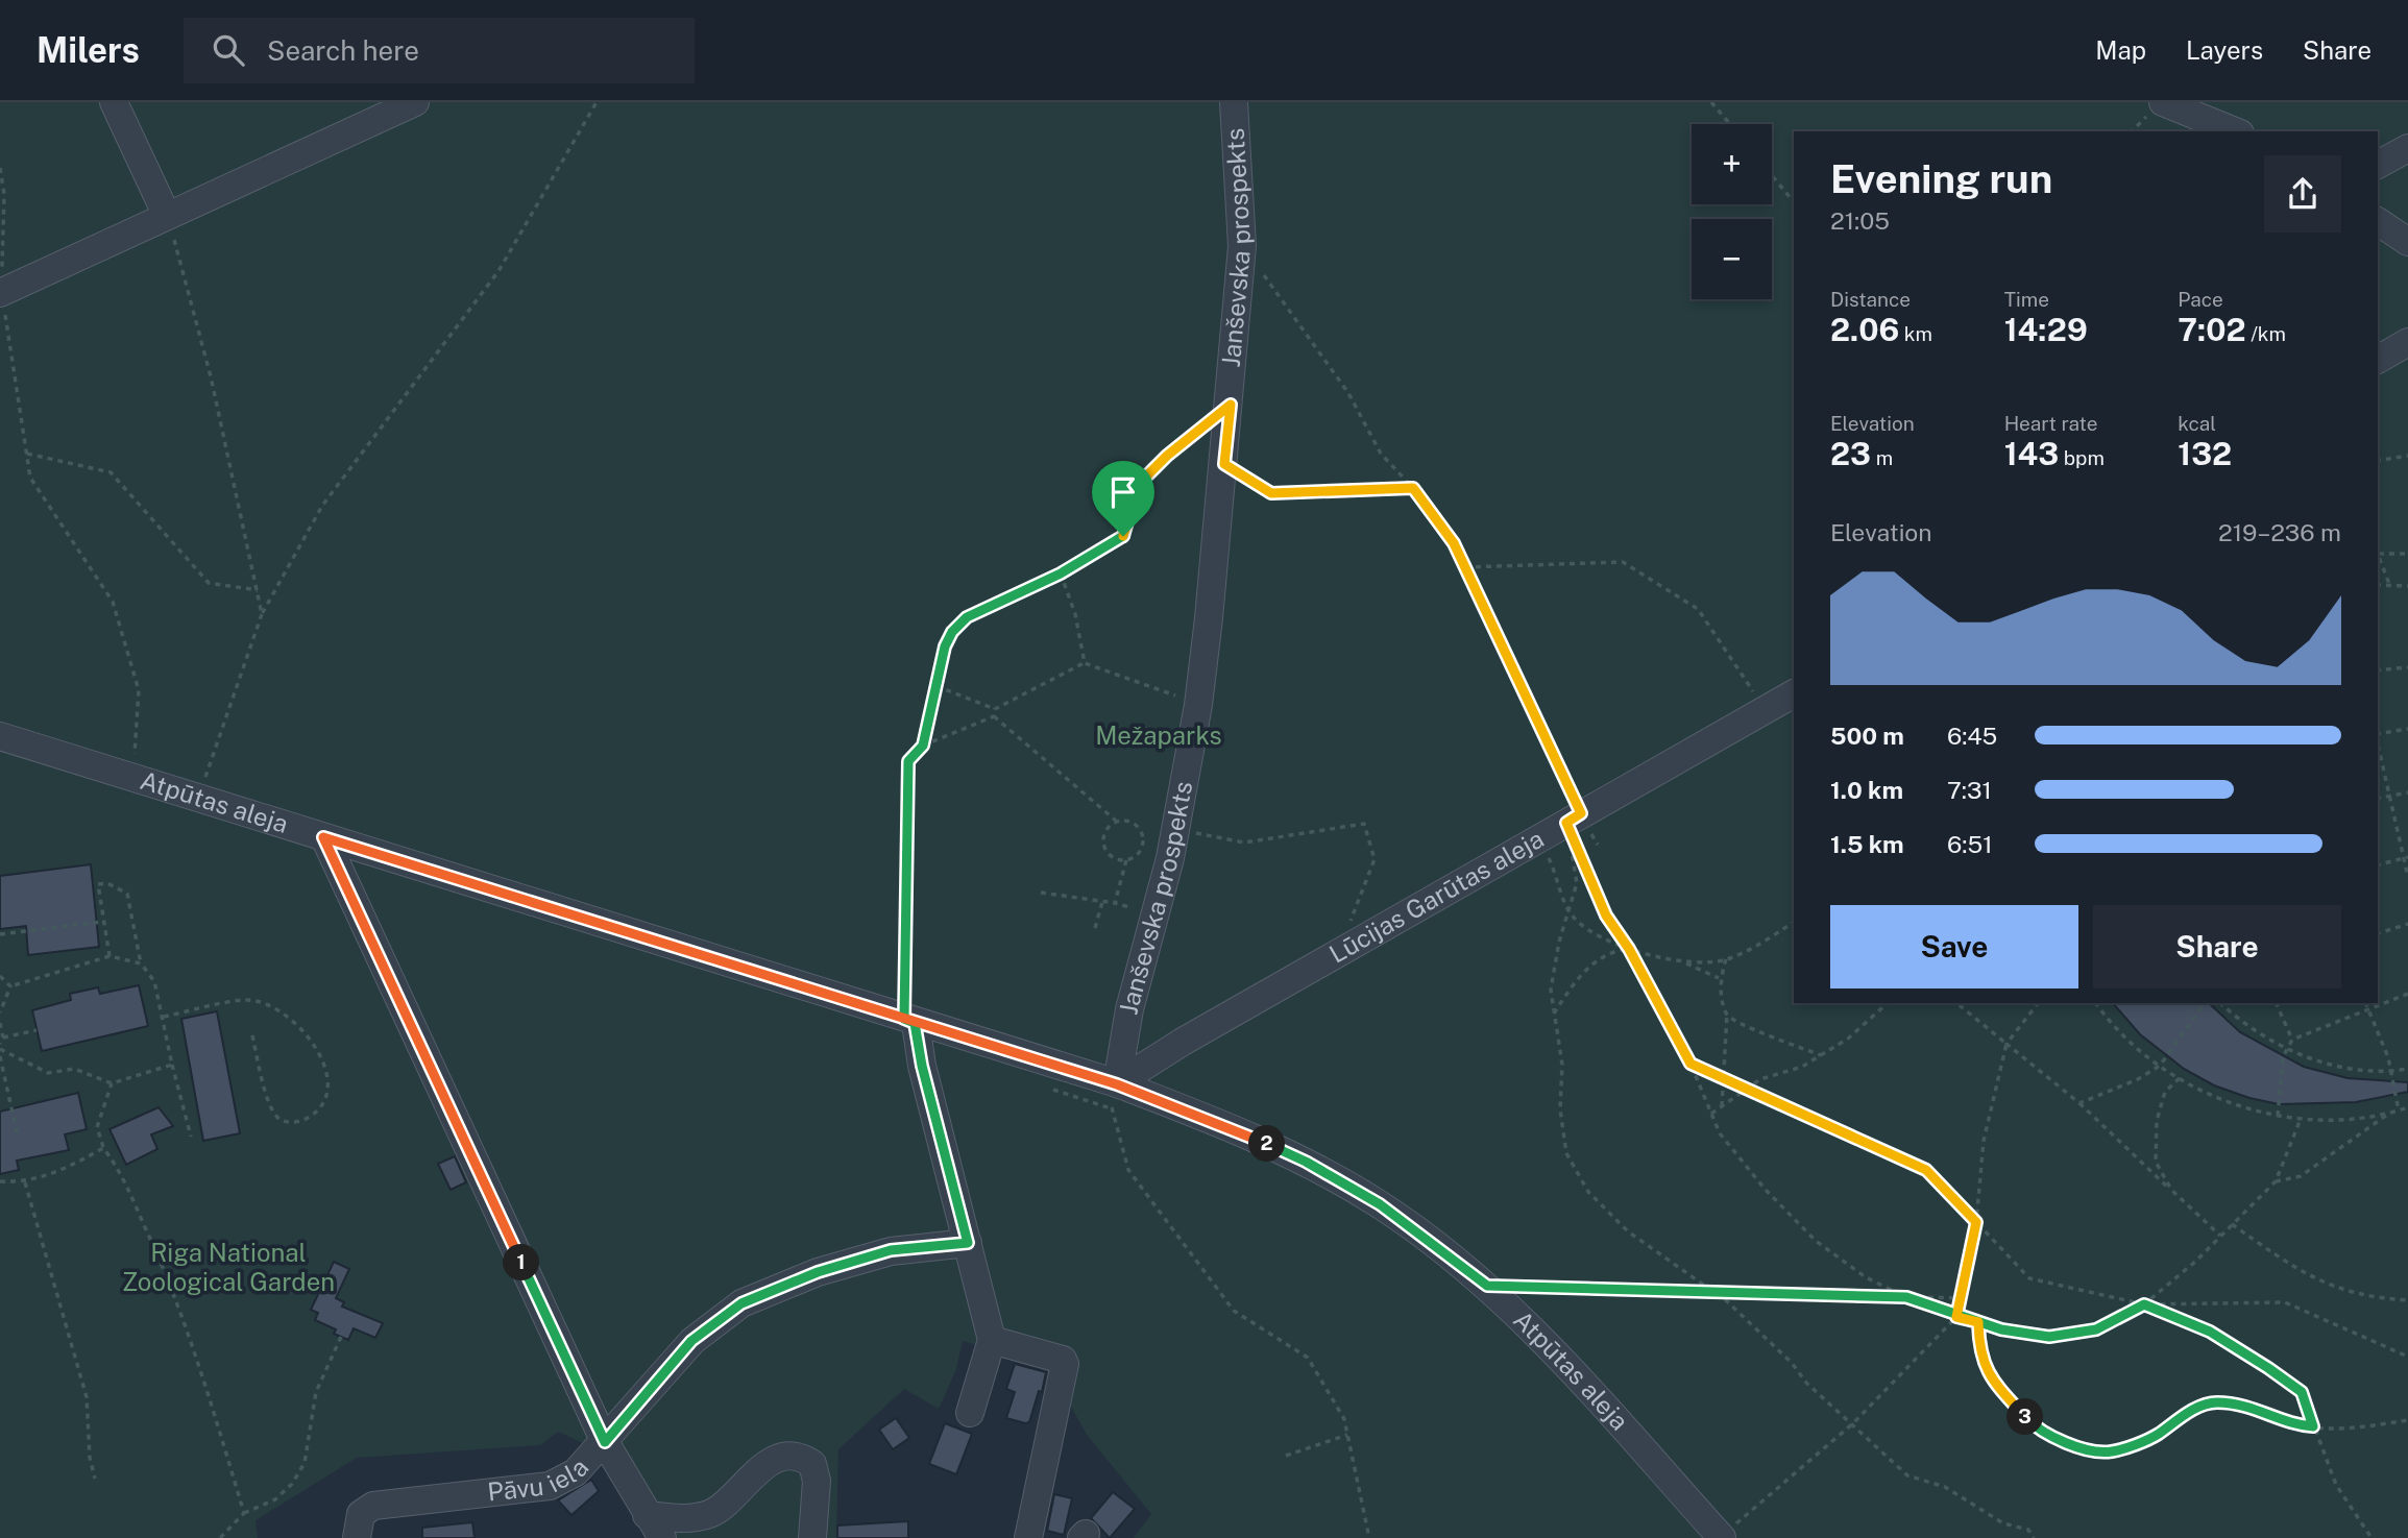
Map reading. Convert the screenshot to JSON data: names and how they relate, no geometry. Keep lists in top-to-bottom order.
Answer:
{
  "streets": {
    "street": [
      "Janševska prospekts",
      "Atpūtas aleja",
      "Lūcijas Garūtas aleja",
      "Pāvu iela"
    ]
  },
  "crossings": [
    ["Janševska prospekts", "Atpūtas aleja"],
    ["Janševska prospekts", "Lūcijas Garūtas aleja"],
    ["Atpūtas aleja", "Lūcijas Garūtas aleja"]
  ],
  "parks": ["Mežaparks", "Riga National Zoological Garden"],
  "page": {
    "header": "Milers",
    "search": "Search here",
    "nav": ["Map", "Layers", "Share"],
    "map_buttons": ["+", "−"],
    "heading": ["Evening run", "21:05"],
    "stats": [
      ["Distance", "2.06 km"],
      ["Time", "14:29"],
      ["Pace", "7:02 /km"],
      ["Elevation", "23 m"],
      ["Heart rate", "143 bpm"],
      ["kcal", "132"]
    ],
    "chart": ["Elevation", "219–236 m"],
    "list": [
      {
        "name": "500 m",
        "note": "6:45"
      },
      {
        "name": "1.0 km",
        "note": "7:31"
      },
      {
        "name": "1.5 km",
        "note": "6:51"
      }
    ],
    "buttons": ["Save", "Share"],
    "pins": ["2", "1", "3"]
  }
}
